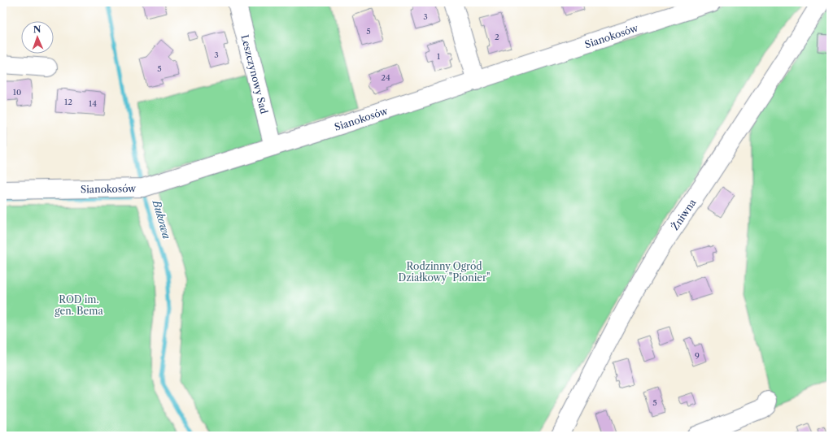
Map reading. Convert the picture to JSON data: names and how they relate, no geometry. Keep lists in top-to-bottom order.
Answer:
{
  "streets": {
    "street": ["Sianokosów", "Leszczynowy Sad", "Żniwna"]
  },
  "crossings": [
    ["Sianokosów", "Leszczynowy Sad"]
  ],
  "water": ["Bukowa"],
  "parks": ["Rodzinny Ogród Działkowy \"Pionier\"", "ROD im. gen. Bema"],
  "house_numbers": [
    "3",
    "5",
    "2",
    "3",
    "1",
    "5",
    "24",
    "10",
    "12",
    "14",
    "9",
    "5"
  ],
  "north": "top"
}
